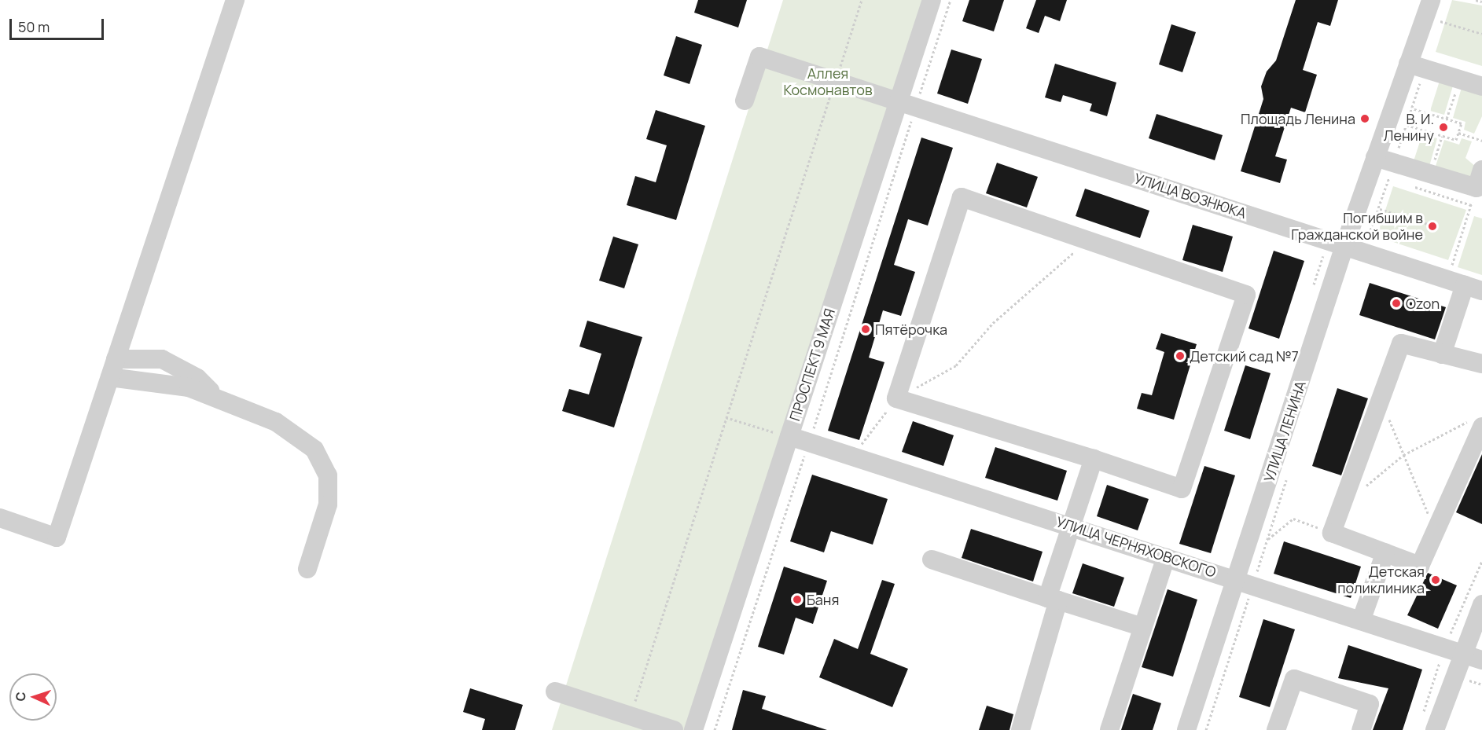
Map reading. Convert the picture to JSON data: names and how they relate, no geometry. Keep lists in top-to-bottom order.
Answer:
{
  "streets": {
    "street": [
      "УЛИЦА ВОЗНЮКА",
      "ПРОСПЕКТ 9 МАЯ",
      "УЛИЦА ЛЕНИНА",
      "УЛИЦА ЧЕРНЯХОВСКОГО"
    ]
  },
  "crossings": [
    ["УЛИЦА ВОЗНЮКА", "ПРОСПЕКТ 9 МАЯ"],
    ["УЛИЦА ВОЗНЮКА", "УЛИЦА ЛЕНИНА"],
    ["ПРОСПЕКТ 9 МАЯ", "УЛИЦА ЧЕРНЯХОВСКОГО"],
    ["УЛИЦА ЛЕНИНА", "УЛИЦА ЧЕРНЯХОВСКОГО"]
  ],
  "parks": ["Аллея Космонавтов"],
  "places": [
    "Площадь Ленина",
    "В. И. Ленину",
    "Погибшим в Гражданской войне",
    "Ozon",
    "Пятёрочка",
    "Детский сад №7",
    "Детская поликлиника",
    "Баня"
  ],
  "scale_bar": "50 m",
  "north": "left"
}
